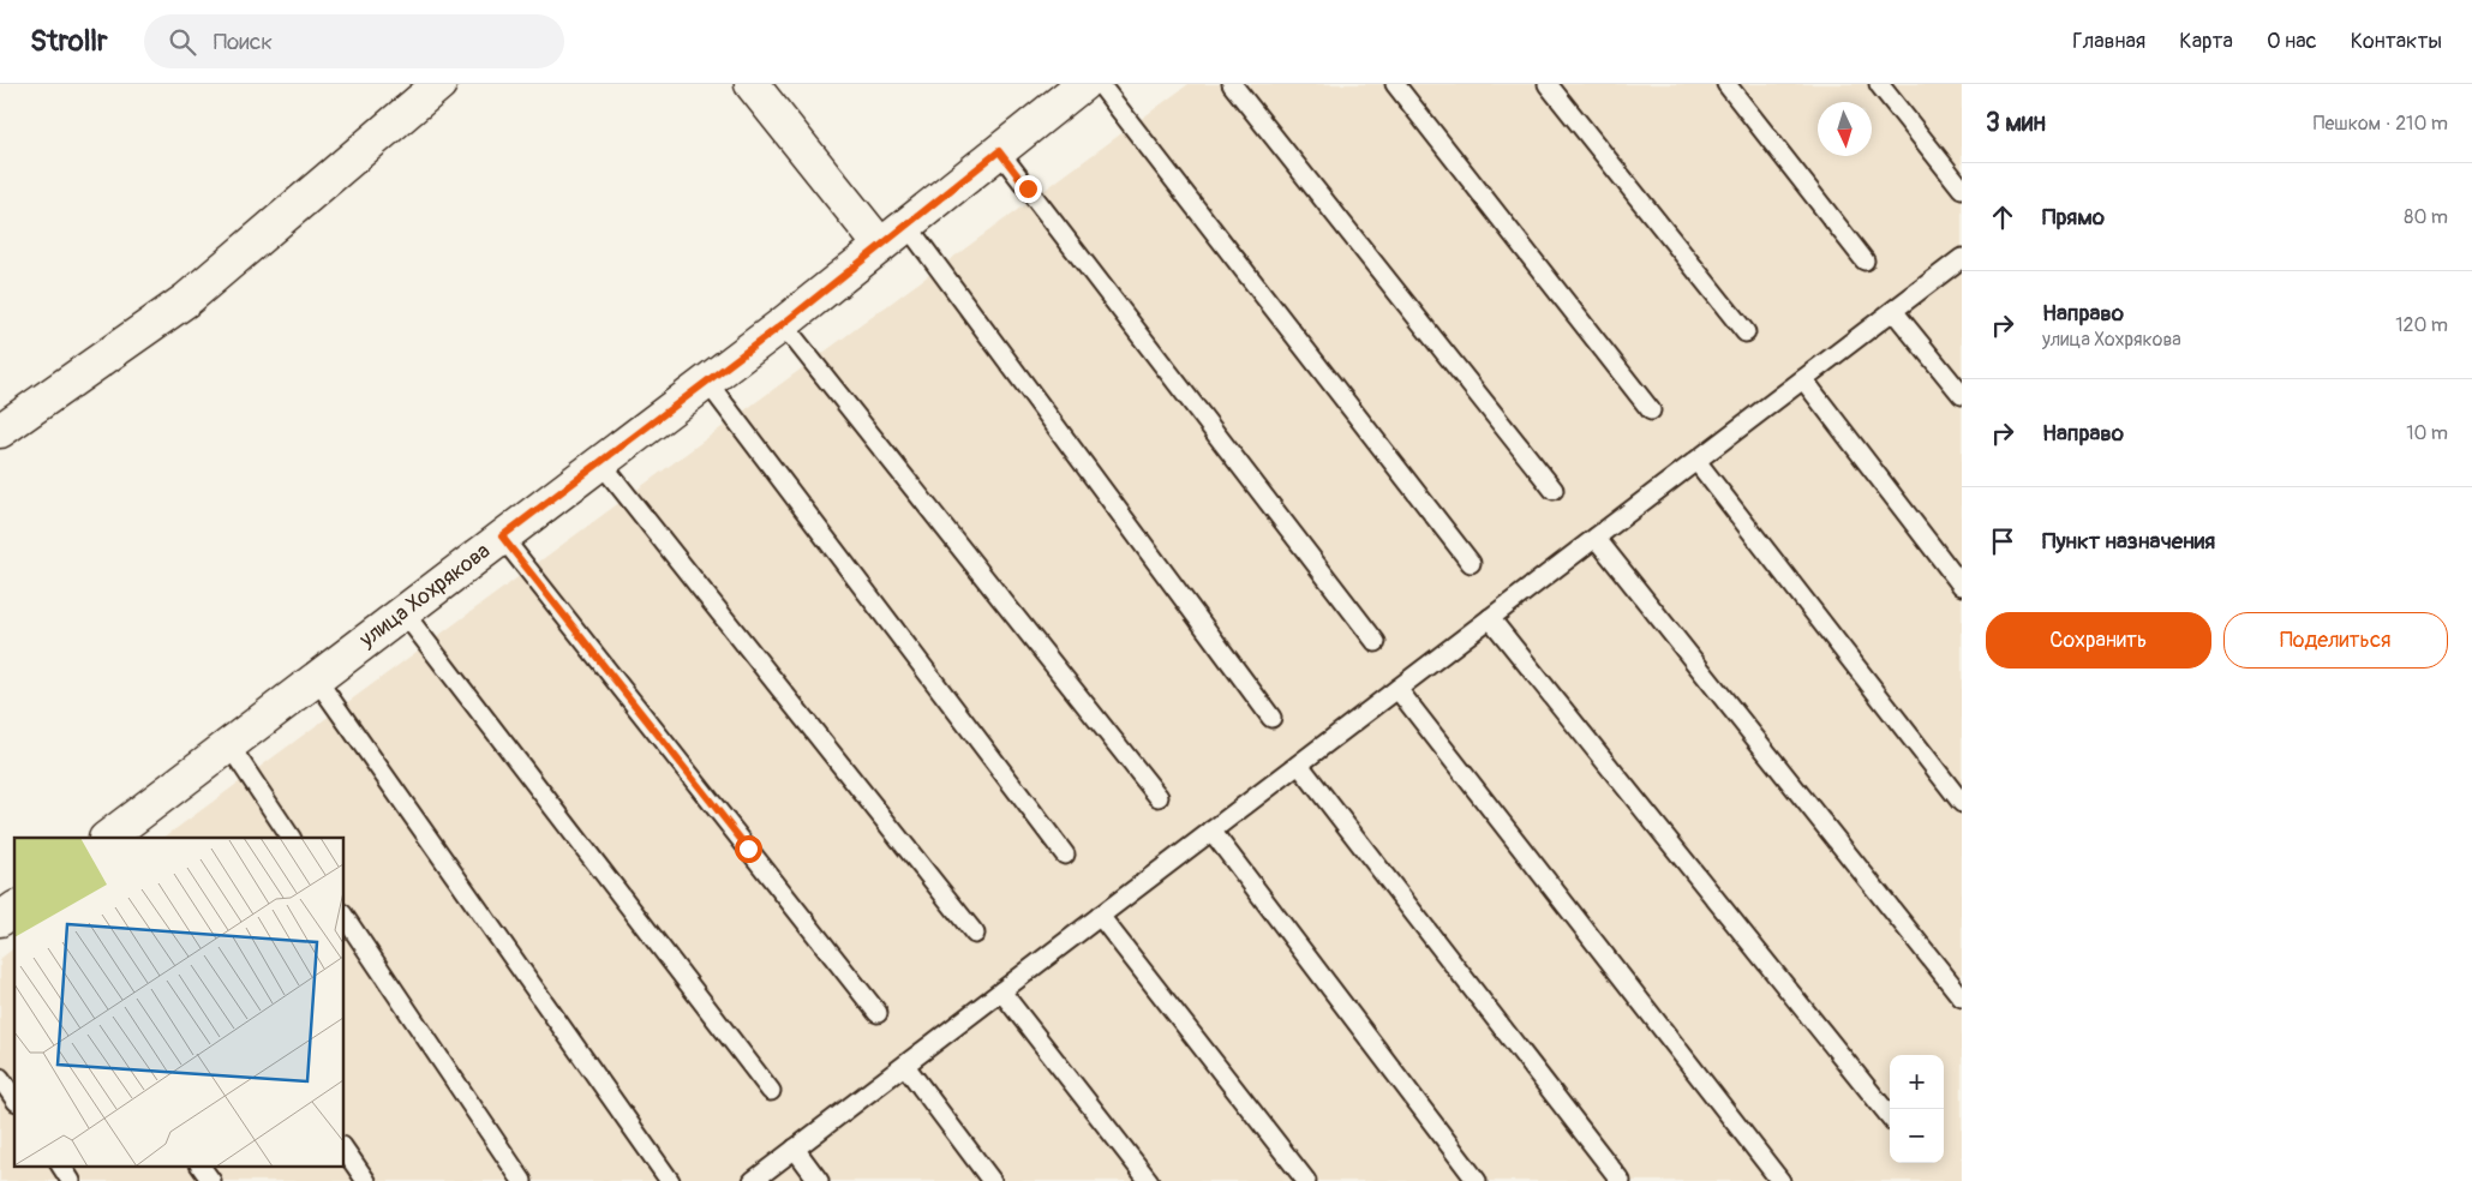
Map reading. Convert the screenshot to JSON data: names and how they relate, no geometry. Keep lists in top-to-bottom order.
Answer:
{
  "streets": {
    "street": ["улица Хохрякова"]
  },
  "north": "bottom",
  "page": {
    "header": "Strollr",
    "search": "Поиск",
    "nav": [
      "Главная",
      "Карта",
      "О нас",
      "Контакты"
    ],
    "heading": ["3 мин", "Пешком · 210 m"],
    "list": [
      ["Прямо", "80 m"],
      ["Направо", "улица Хохрякова", "120 m"],
      ["Направо", "10 m"],
      "Пункт назначения"
    ],
    "buttons": ["Сохранить", "Поделиться"],
    "map_buttons": ["+", "−"]
  }
}
